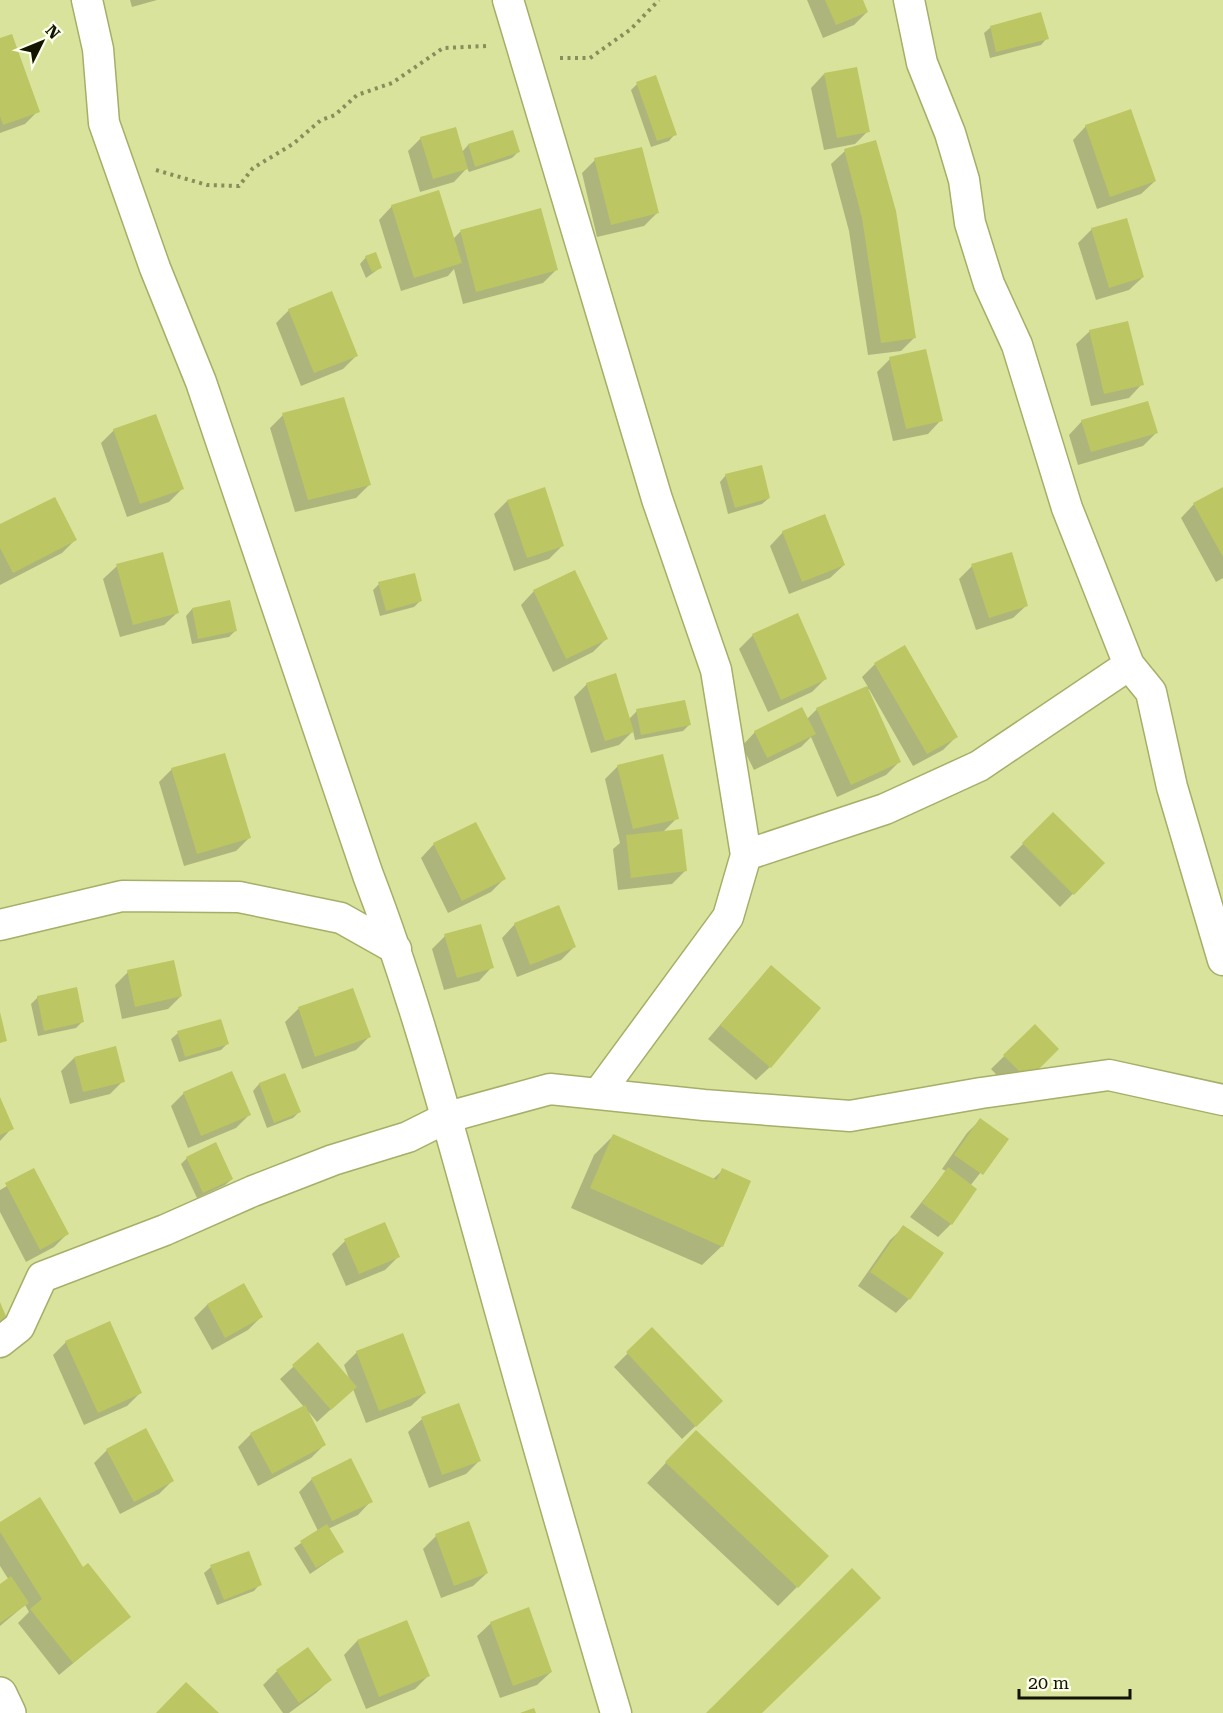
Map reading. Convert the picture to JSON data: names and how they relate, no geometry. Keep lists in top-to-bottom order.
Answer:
{
  "scale_bar": "20 m",
  "north": "top right"
}
